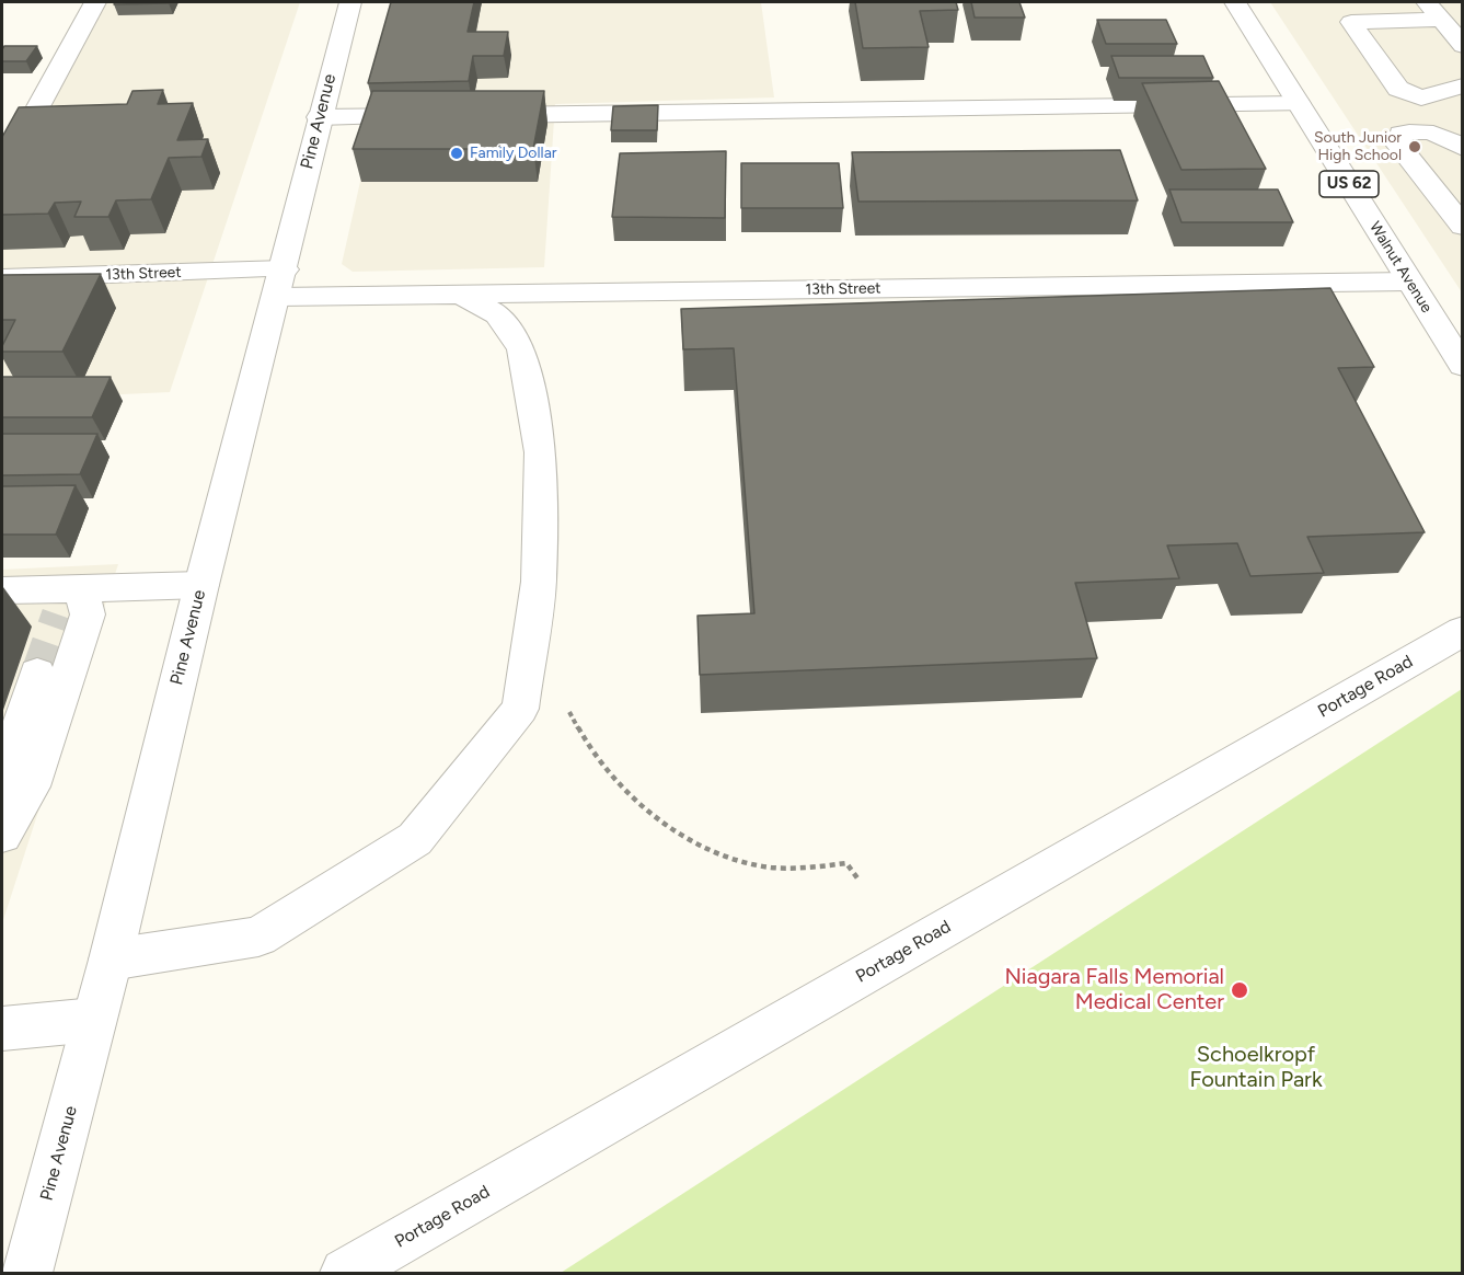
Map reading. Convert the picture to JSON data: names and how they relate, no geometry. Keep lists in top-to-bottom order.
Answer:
{
  "streets": {
    "street": [
      "Pine Avenue",
      "US 62",
      "Walnut Avenue",
      "13th Street",
      "Portage Road"
    ]
  },
  "crossings": [
    ["Pine Avenue", "13th Street"],
    ["Walnut Avenue", "13th Street"]
  ],
  "parks": ["Schoelkropf Fountain Park"],
  "places": ["South Junior High School", "Family Dollar", "Niagara Falls Memorial Medical Center"]
}
